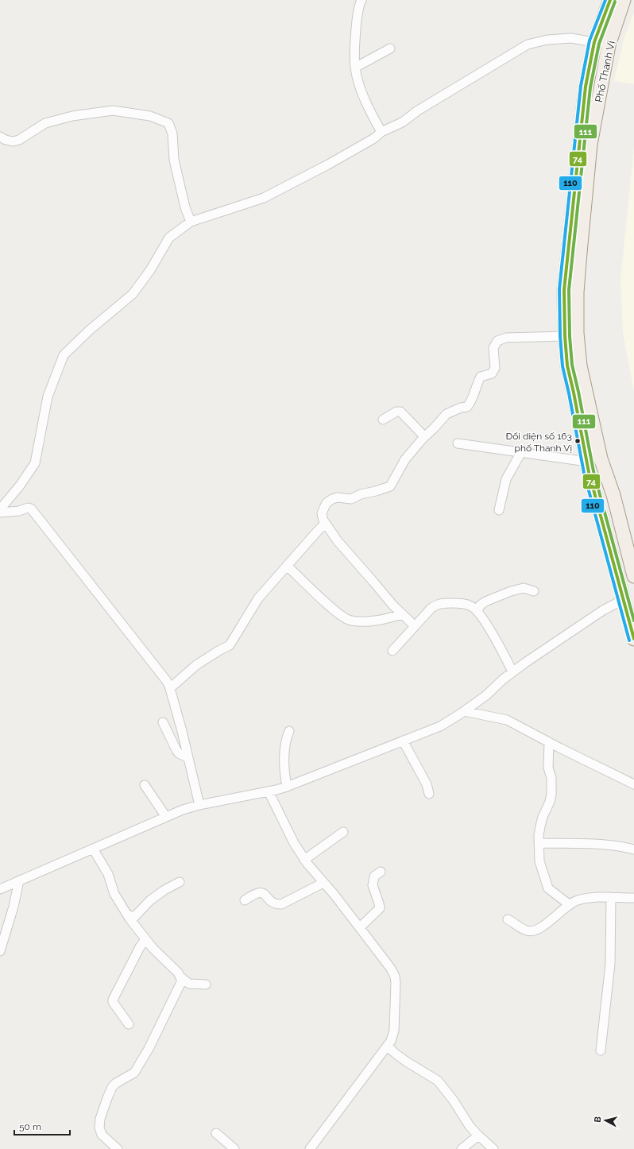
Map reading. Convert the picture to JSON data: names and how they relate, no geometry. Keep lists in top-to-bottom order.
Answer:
{
  "streets": {
    "main road": ["Phố Thanh Vị"]
  },
  "places": ["Đối diện số 163 phố Thanh Vị"],
  "lines": ["transit line 74", "transit line 110", "transit line 111"],
  "scale_bar": "50 m",
  "north": "left"
}
